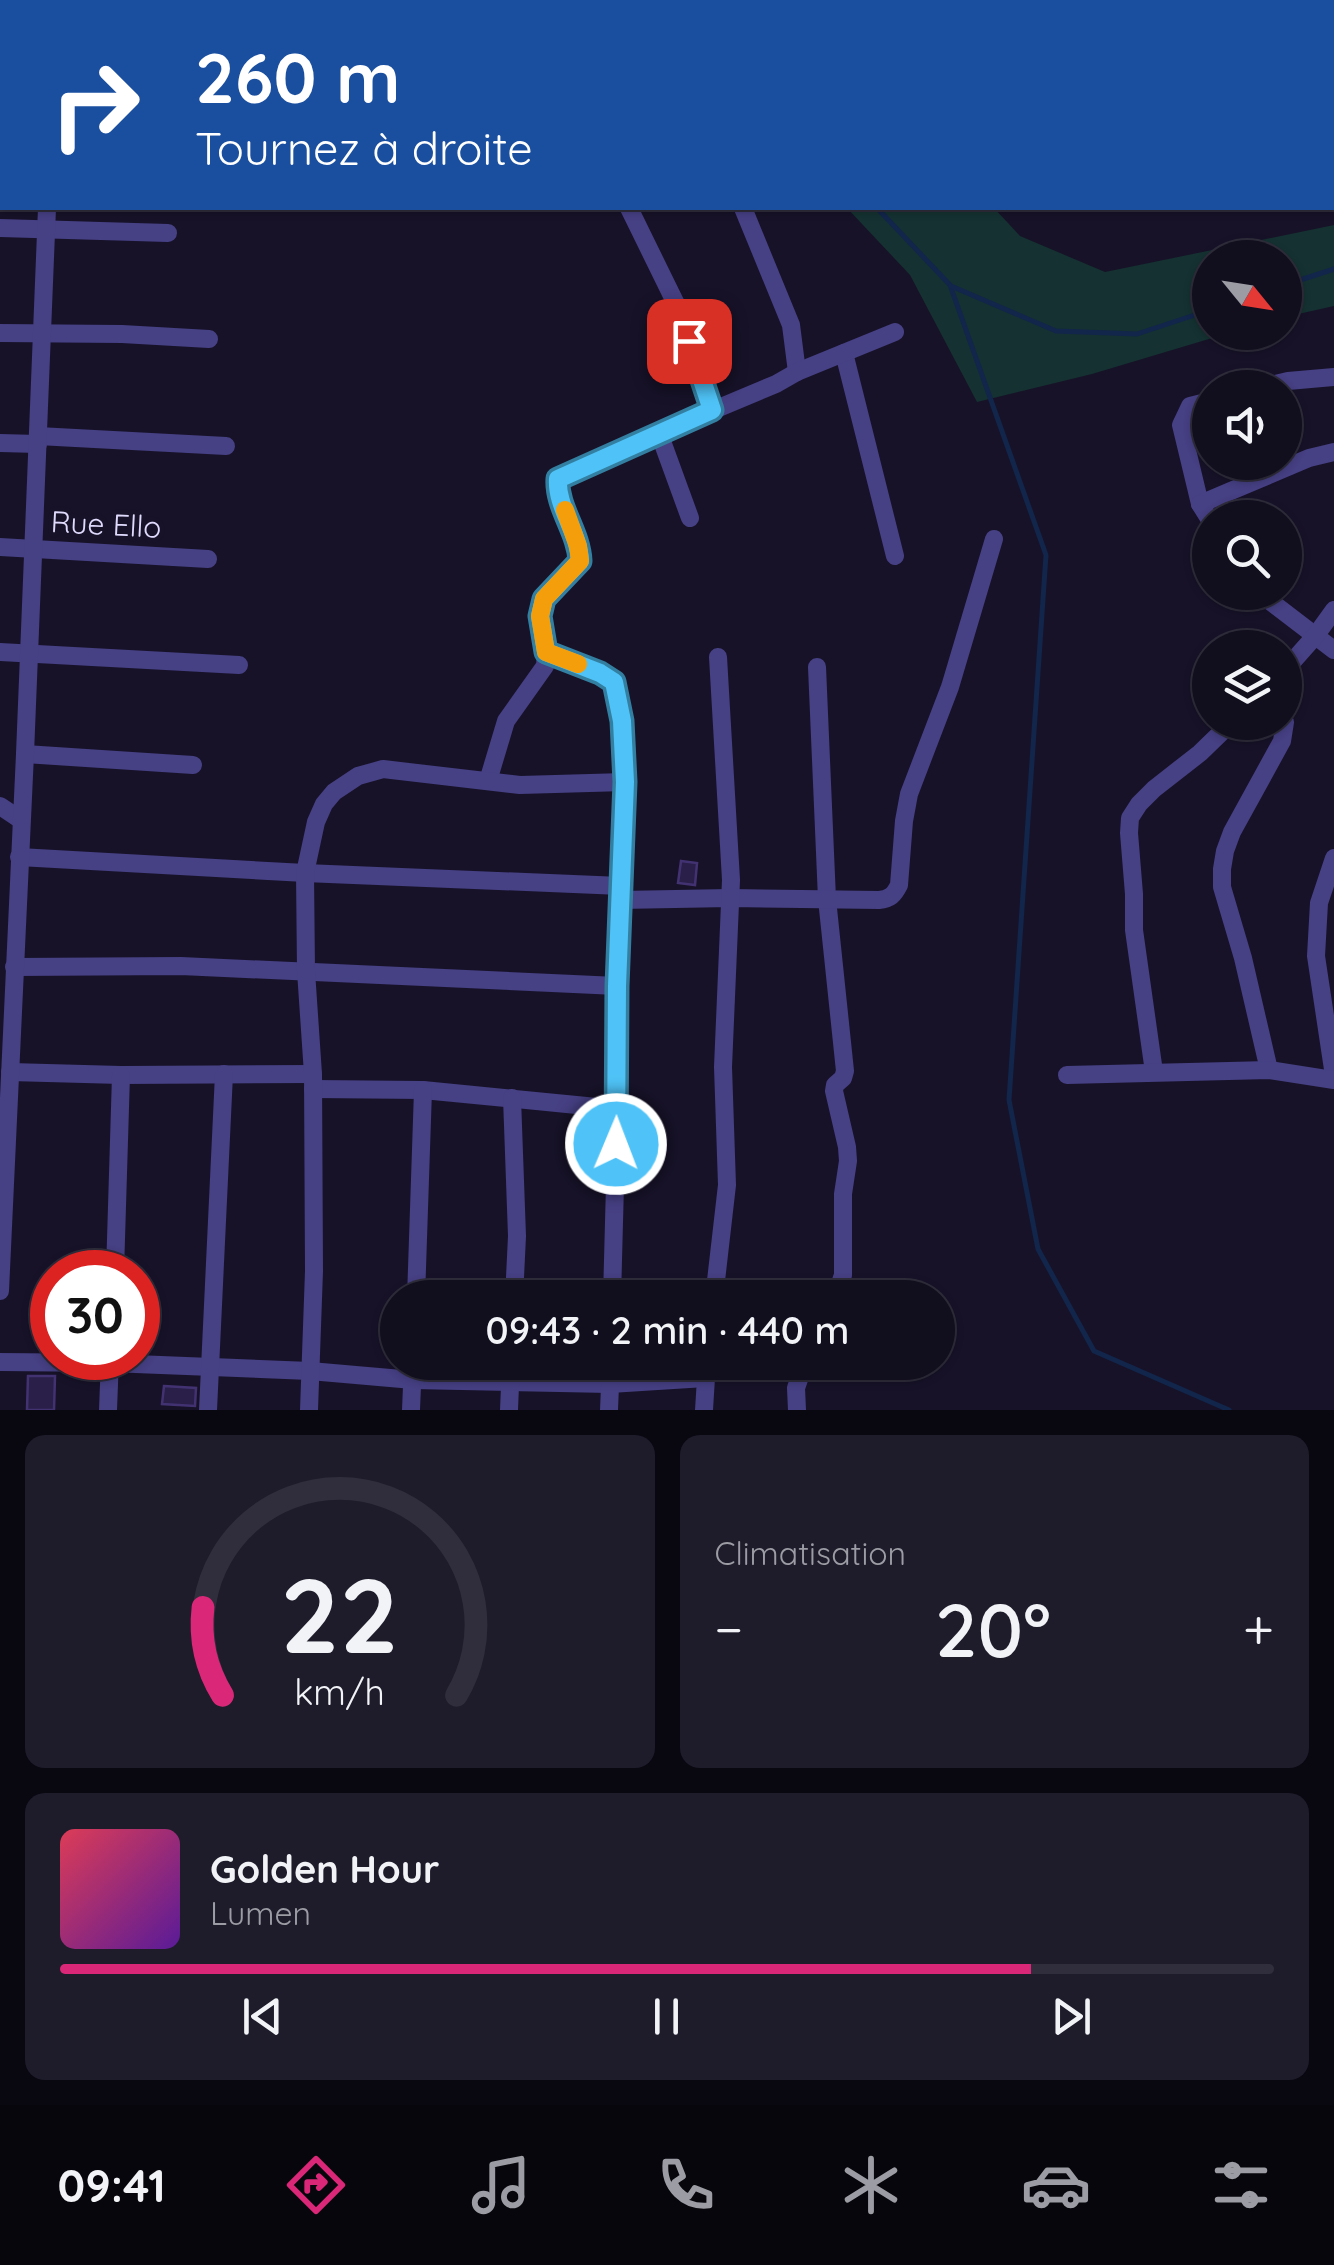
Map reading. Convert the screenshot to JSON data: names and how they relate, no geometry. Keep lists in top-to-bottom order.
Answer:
{
  "streets": {
    "street": ["Rue Ello"]
  },
  "north": "bottom right",
  "page": {
    "turn": ["260 m", "Tournez à droite"],
    "limit": "30",
    "trip": "09:43 · 2 min · 440 m",
    "tile": "Climatisation",
    "heat": ["−", "20°", "+"],
    "song": ["Golden Hour", "Lumen"],
    "tabs": "09:41",
    "gauge": ["22", "km/h"]
  }
}
